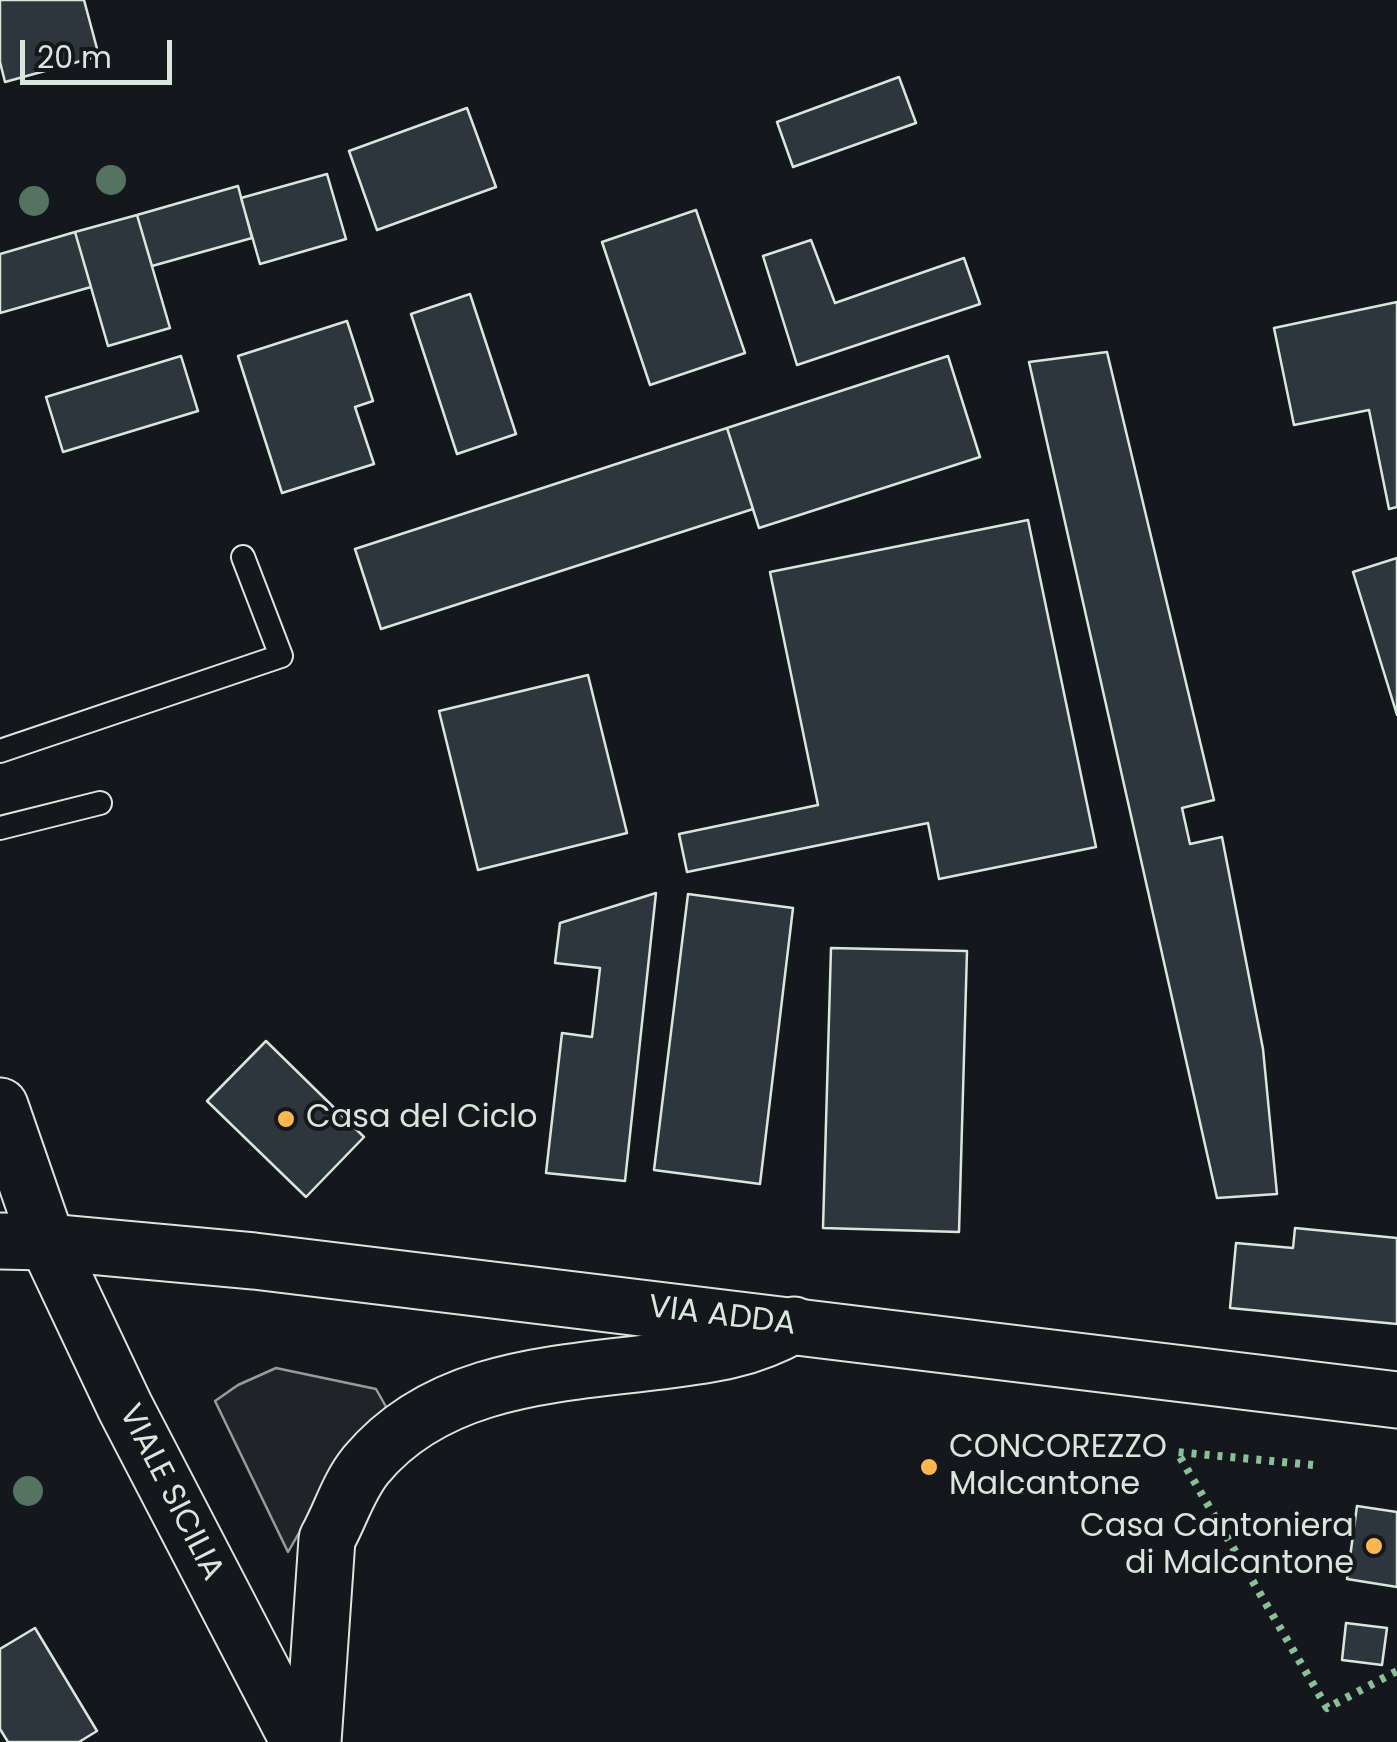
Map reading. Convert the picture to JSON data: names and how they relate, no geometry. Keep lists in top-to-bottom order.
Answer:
{
  "streets": {
    "main road": ["VIA ADDA", "VIALE SICILIA"]
  },
  "crossings": [
    ["VIA ADDA", "VIALE SICILIA"]
  ],
  "places": ["Casa del Ciclo", "CONCOREZZO Malcantone", "Casa Cantoniera di Malcantone"],
  "scale_bar": "20 m"
}
